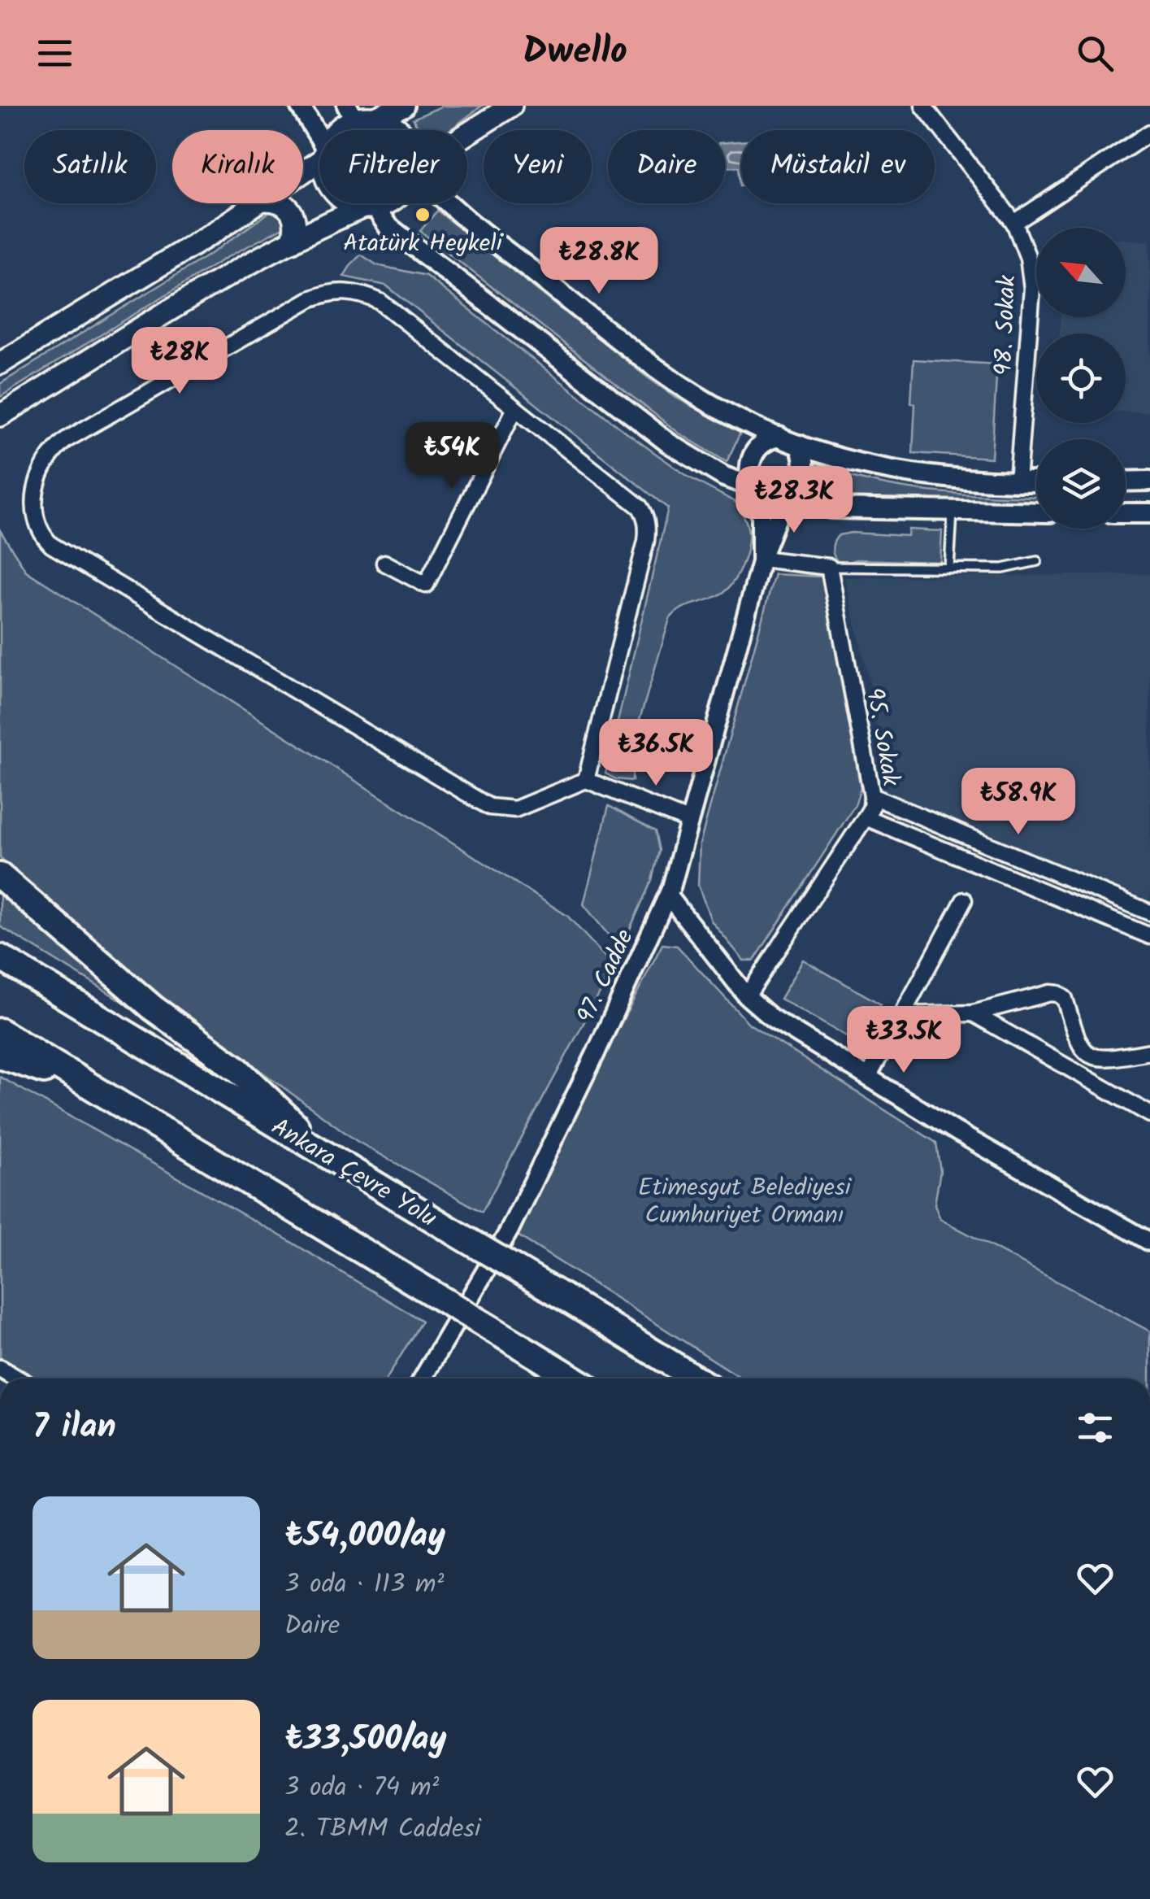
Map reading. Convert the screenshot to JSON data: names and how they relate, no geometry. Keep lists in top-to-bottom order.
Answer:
{
  "streets": {
    "highway": ["Ankara Çevre Yolu"],
    "street": ["98. Sokak", "95. Sokak", "97. Cadde"]
  },
  "parks": ["Etimesgut Belediyesi Cumhuriyet Ormanı"],
  "places": ["Atatürk Heykeli"],
  "north": "top left",
  "page": {
    "header": "Dwello",
    "chip": [
      "Satılık",
      "Kiralık",
      "Filtreler",
      "Yeni",
      "Daire",
      "Müstakil ev"
    ],
    "price": [
      "₺28.8K",
      "₺28K",
      "₺54K",
      "₺28.3K",
      "₺36.5K",
      "₺58.9K",
      "₺33.5K"
    ],
    "heading": "7 ilan",
    "list": [
      {
        "name": "₺54,000/ay",
        "note": "3 oda · 113 m² · Daire"
      },
      {
        "name": "₺33,500/ay",
        "note": "3 oda · 74 m² · 2. TBMM Caddesi"
      }
    ]
  }
}
